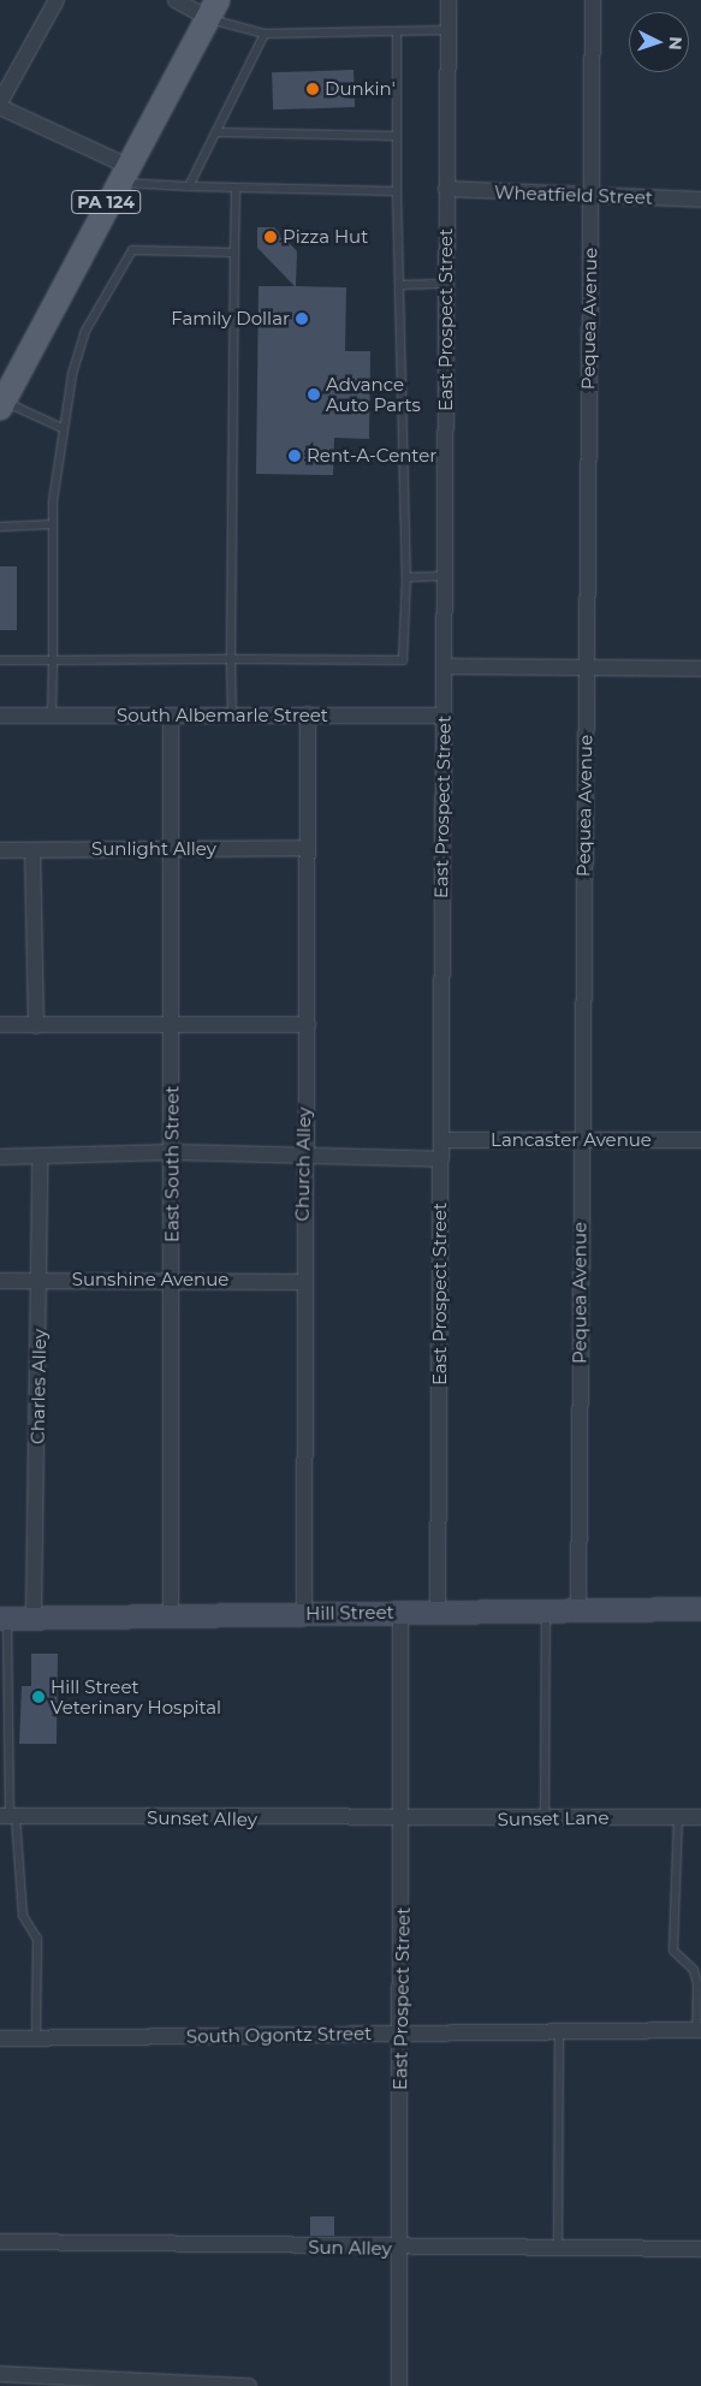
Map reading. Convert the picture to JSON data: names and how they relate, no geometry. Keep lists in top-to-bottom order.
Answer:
{
  "streets": {
    "main road": ["PA 124", "Hill Street"],
    "street": [
      "Wheatfield Street",
      "Pequea Avenue",
      "East Prospect Street",
      "South Albemarle Street",
      "Sunlight Alley",
      "Lancaster Avenue",
      "East South Street",
      "Church Alley",
      "Sunshine Avenue",
      "Charles Alley",
      "Sunset Alley",
      "Sunset Lane",
      "South Ogontz Street",
      "Sun Alley"
    ]
  },
  "crossings": [
    ["Wheatfield Street", "Pequea Avenue"],
    ["Wheatfield Street", "East Prospect Street"],
    ["Pequea Avenue", "Lancaster Avenue"],
    ["Pequea Avenue", "Hill Street"],
    ["East Prospect Street", "South Albemarle Street"],
    ["East Prospect Street", "Lancaster Avenue"],
    ["East Prospect Street", "Hill Street"],
    ["East Prospect Street", "Sunset Alley"],
    ["East Prospect Street", "Sunset Lane"],
    ["East Prospect Street", "South Ogontz Street"],
    ["East Prospect Street", "Sun Alley"],
    ["South Albemarle Street", "East South Street"],
    ["South Albemarle Street", "Church Alley"],
    ["Sunlight Alley", "East South Street"],
    ["Sunlight Alley", "Church Alley"],
    ["East South Street", "Sunshine Avenue"],
    ["East South Street", "Hill Street"],
    ["Church Alley", "Sunshine Avenue"],
    ["Church Alley", "Hill Street"],
    ["Sunshine Avenue", "Charles Alley"],
    ["Charles Alley", "Hill Street"],
    ["Sunset Alley", "Sunset Lane"]
  ],
  "places": [
    "Dunkin'",
    "Pizza Hut",
    "Family Dollar",
    "Advance Auto Parts",
    "Rent-A-Center",
    "Hill Street Veterinary Hospital"
  ],
  "north": "right"
}
